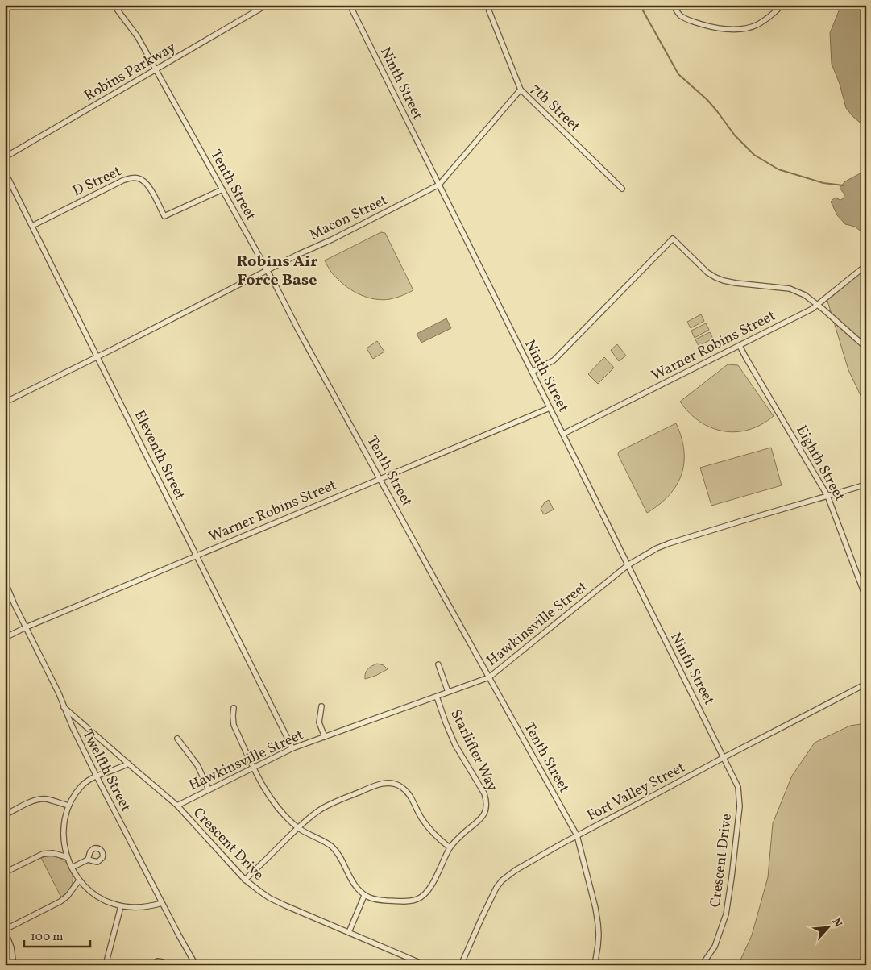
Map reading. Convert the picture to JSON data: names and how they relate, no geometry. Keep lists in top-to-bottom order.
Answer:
{
  "streets": {
    "street": [
      "Robins Parkway",
      "Ninth Street",
      "7th Street",
      "D Street",
      "Tenth Street",
      "Macon Street",
      "Warner Robins Street",
      "Eleventh Street",
      "Eighth Street",
      "Hawkinsville Street",
      "Starlifter Way",
      "Twelfth Street",
      "Fort Valley Street",
      "Crescent Drive"
    ]
  },
  "crossings": [
    ["Robins Parkway", "Tenth Street"],
    ["Ninth Street", "Macon Street"],
    ["Ninth Street", "Warner Robins Street"],
    ["Ninth Street", "Hawkinsville Street"],
    ["Ninth Street", "Fort Valley Street"],
    ["Ninth Street", "Crescent Drive"],
    ["7th Street", "Macon Street"],
    ["D Street", "Tenth Street"],
    ["D Street", "Eleventh Street"],
    ["Tenth Street", "Macon Street"],
    ["Tenth Street", "Warner Robins Street"],
    ["Tenth Street", "Hawkinsville Street"],
    ["Tenth Street", "Fort Valley Street"],
    ["Macon Street", "Eleventh Street"],
    ["Warner Robins Street", "Eleventh Street"],
    ["Warner Robins Street", "Eighth Street"],
    ["Warner Robins Street", "Twelfth Street"],
    ["Eleventh Street", "Hawkinsville Street"],
    ["Eighth Street", "Hawkinsville Street"],
    ["Hawkinsville Street", "Starlifter Way"],
    ["Hawkinsville Street", "Crescent Drive"],
    ["Twelfth Street", "Crescent Drive"],
    ["Fort Valley Street", "Crescent Drive"]
  ],
  "districts": ["Robins Air Force Base"],
  "scale_bar": "100 m",
  "north": "top right"
}
